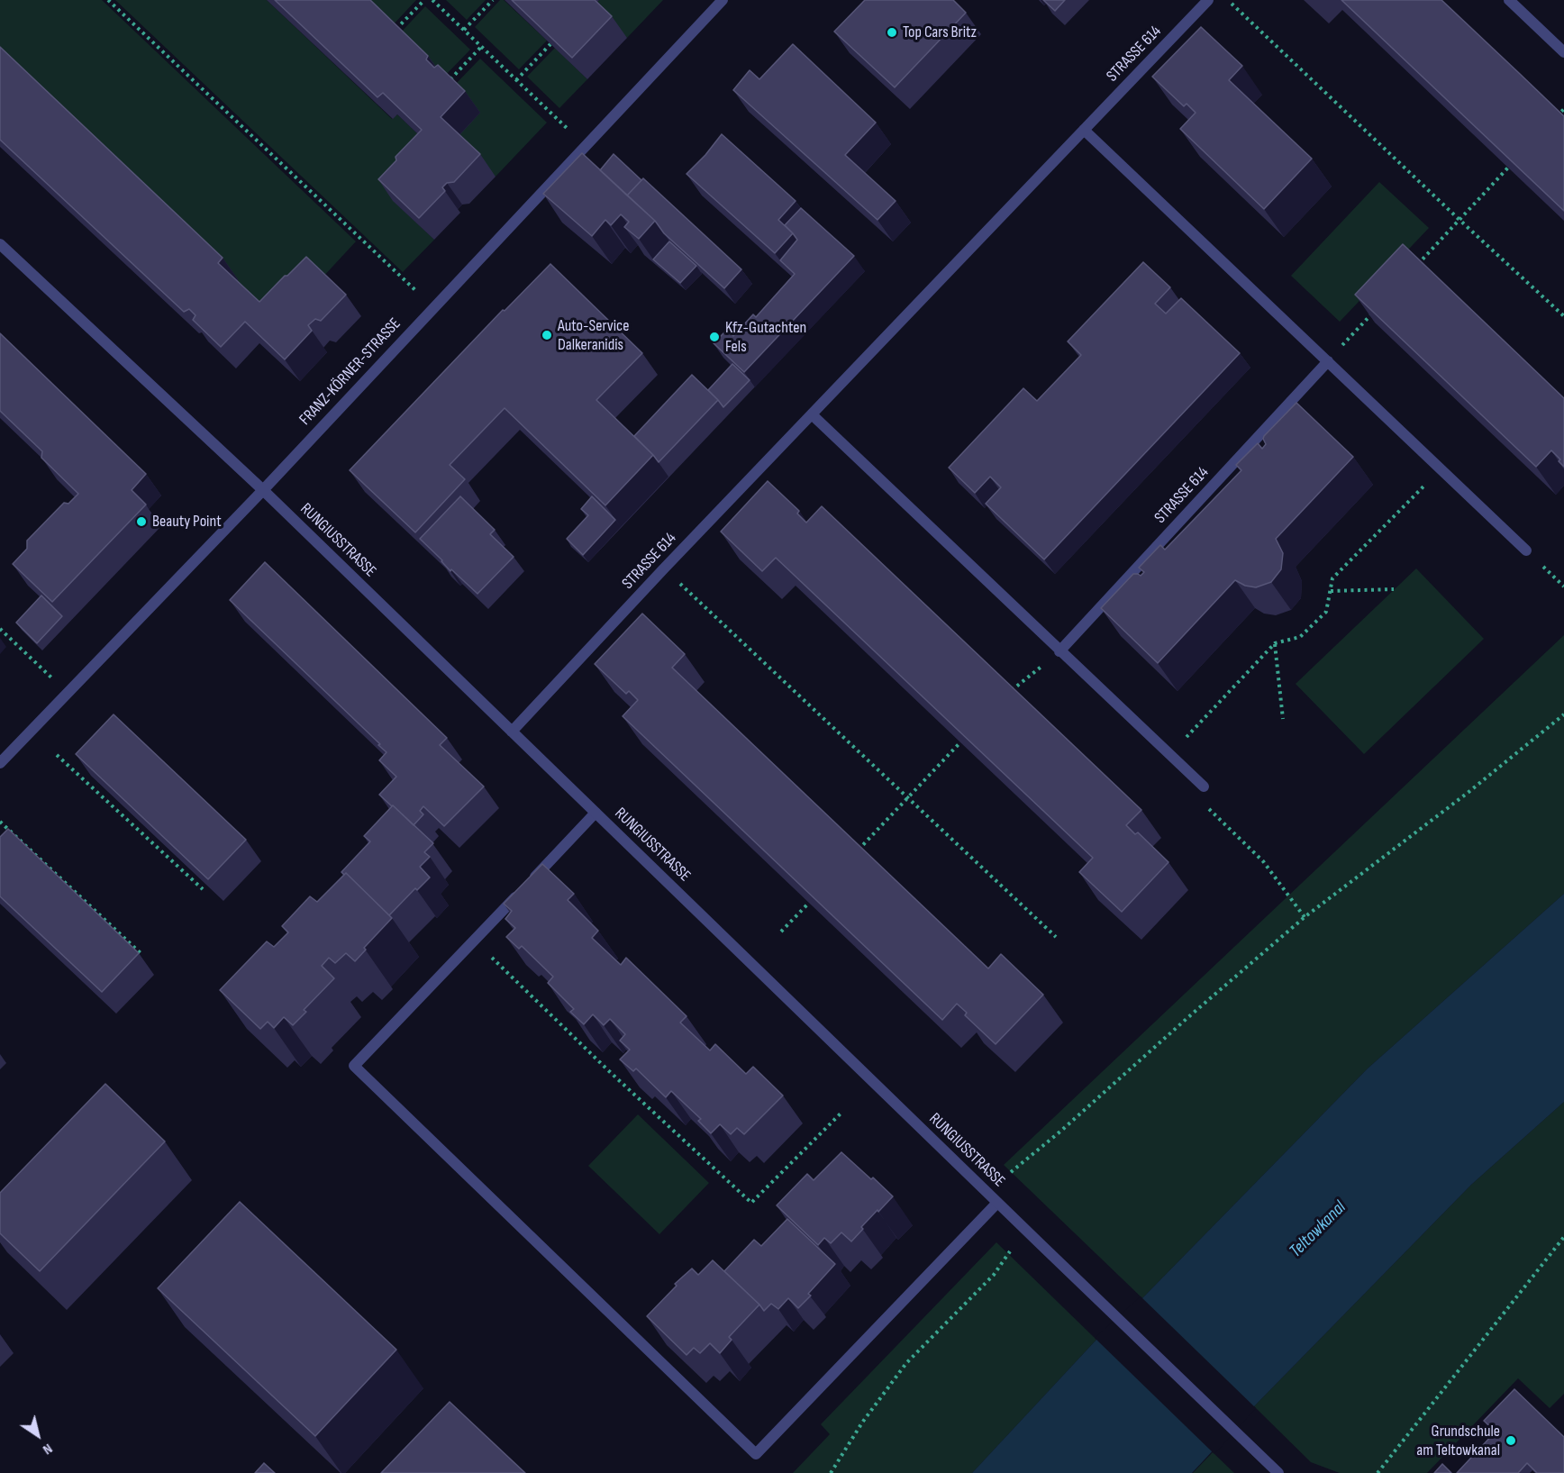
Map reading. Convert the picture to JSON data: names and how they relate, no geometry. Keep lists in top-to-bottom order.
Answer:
{
  "streets": {
    "street": ["STRASSE 614", "FRANZ-KÖRNER-STRASSE", "RUNGIUSSTRASSE"]
  },
  "crossings": [
    ["STRASSE 614", "RUNGIUSSTRASSE"],
    ["FRANZ-KÖRNER-STRASSE", "RUNGIUSSTRASSE"]
  ],
  "water": ["Teltowkanal"],
  "places": [
    "Top Cars Britz",
    "Auto-Service Dalkeranidis",
    "Kfz-Gutachten Fels",
    "Beauty Point",
    "Grundschule am Teltowkanal"
  ],
  "north": "bottom right"
}
